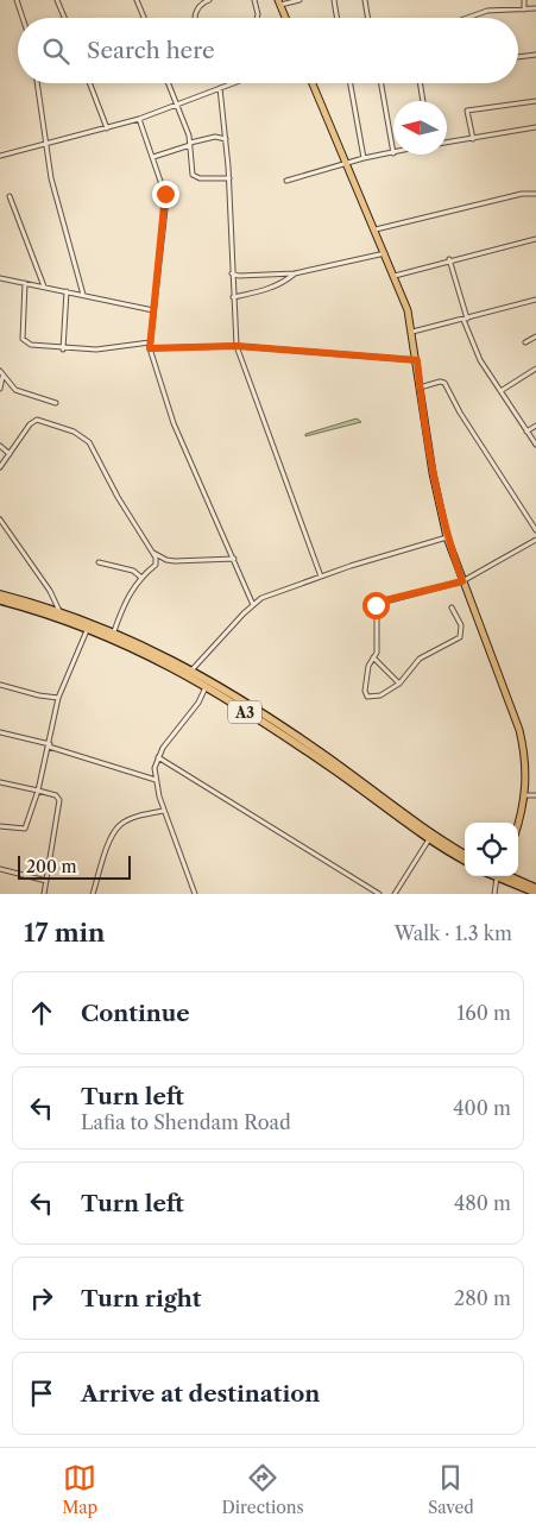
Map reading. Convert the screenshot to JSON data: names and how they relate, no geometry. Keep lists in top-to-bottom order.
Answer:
{
  "streets": {
    "highway": ["A3"]
  },
  "scale_bar": "200 m",
  "north": "left",
  "page": {
    "search": "Search here",
    "scale": "200 m",
    "heading": ["17 min", "Walk · 1.3 km"],
    "list": [
      ["Continue", "160 m"],
      ["Turn left", "Lafia to Shendam Road", "400 m"],
      ["Turn left", "480 m"],
      ["Turn right", "280 m"],
      "Arrive at destination"
    ],
    "nav": ["Map", "Directions", "Saved"]
  }
}
